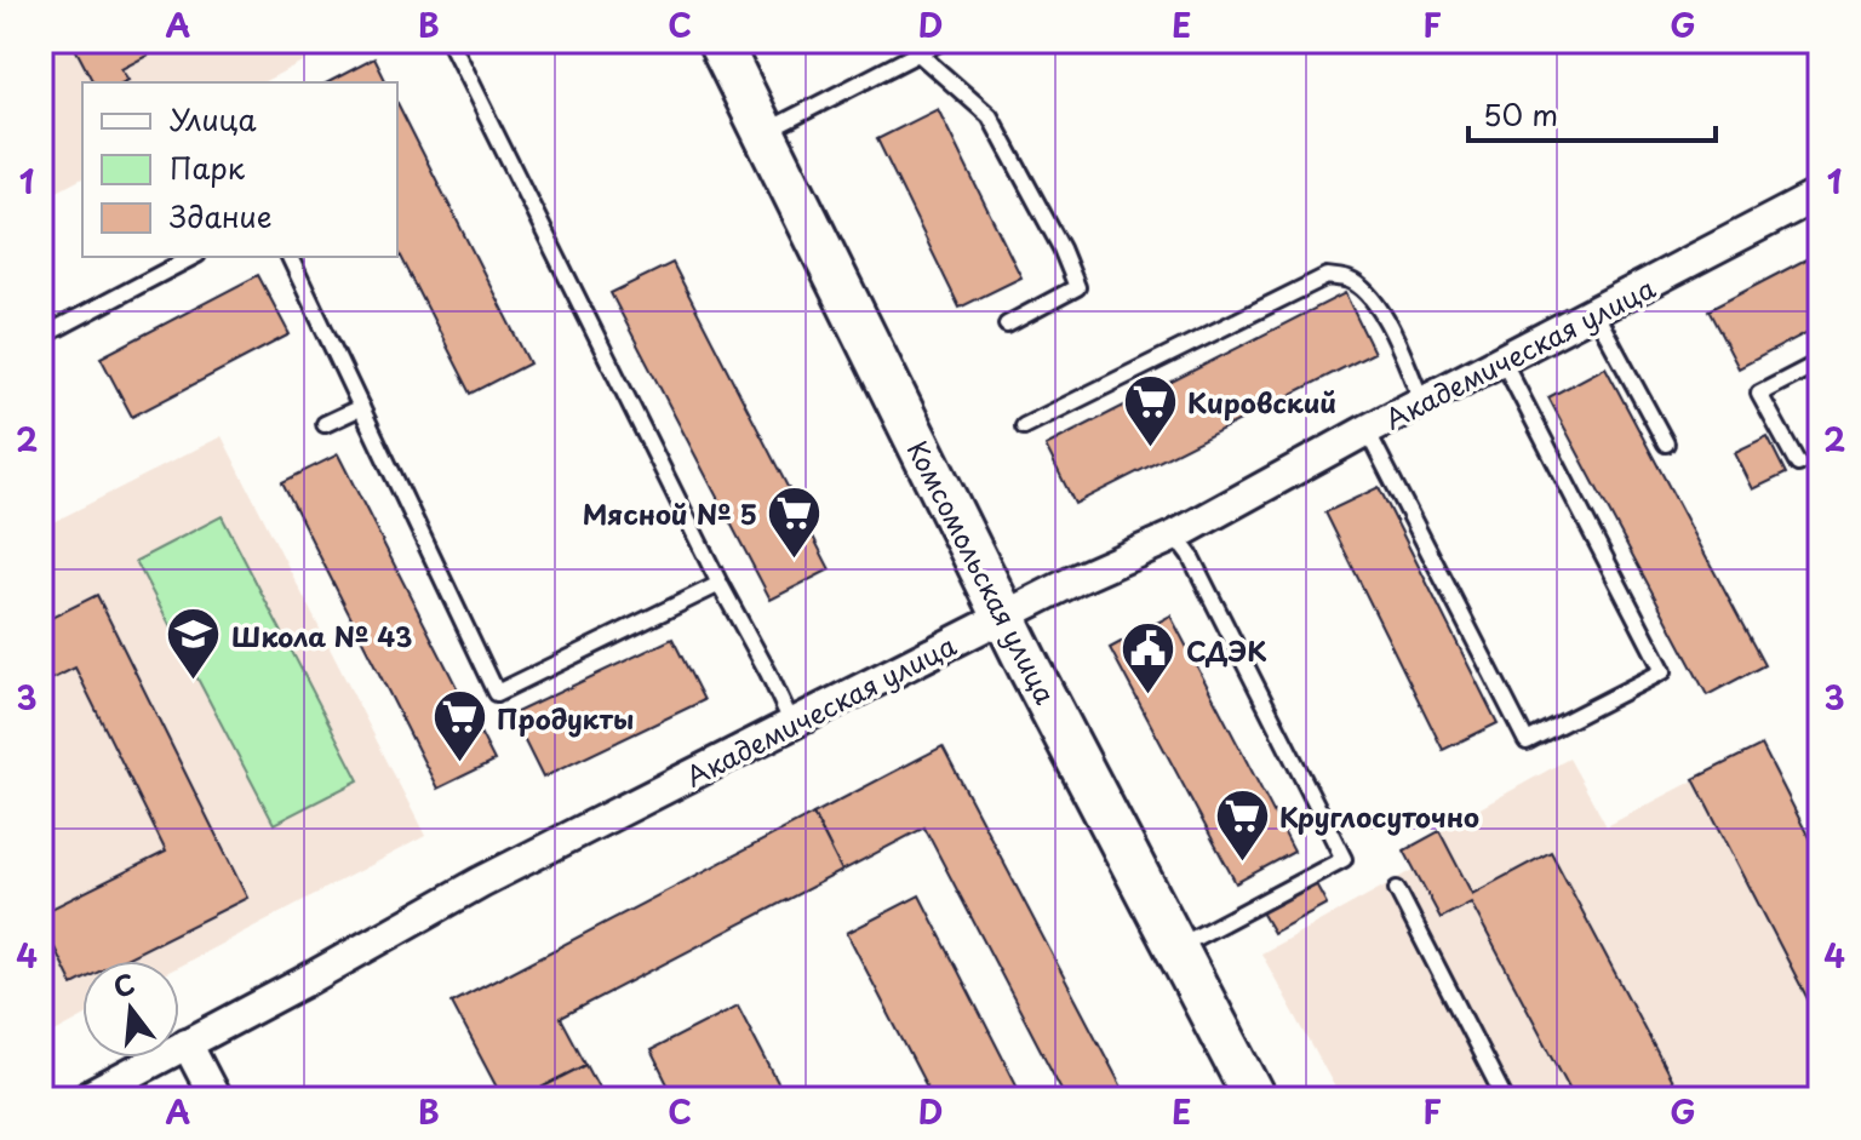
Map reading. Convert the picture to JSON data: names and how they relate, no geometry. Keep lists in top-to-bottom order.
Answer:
{
  "streets": {
    "main road": ["Комсомольская улица"],
    "street": ["Академическая улица"]
  },
  "crossings": [
    ["Академическая улица", "Комсомольская улица"]
  ],
  "places": {
    "supermarket": [
      "Кировский",
      "Мясной № 5",
      "Продукты",
      "Круглосуточно"
    ],
    "school or university": ["Школа № 43"],
    "public building": ["СДЭК"]
  },
  "legend": ["Улица", "Парк", "Здание"],
  "scale_bar": "50 m",
  "north": "top",
  "grid": {
    "columns": [
      "A",
      "B",
      "C",
      "D",
      "E",
      "F",
      "G"
    ],
    "rows": [
      "1",
      "2",
      "3",
      "4"
    ]
  }
}
